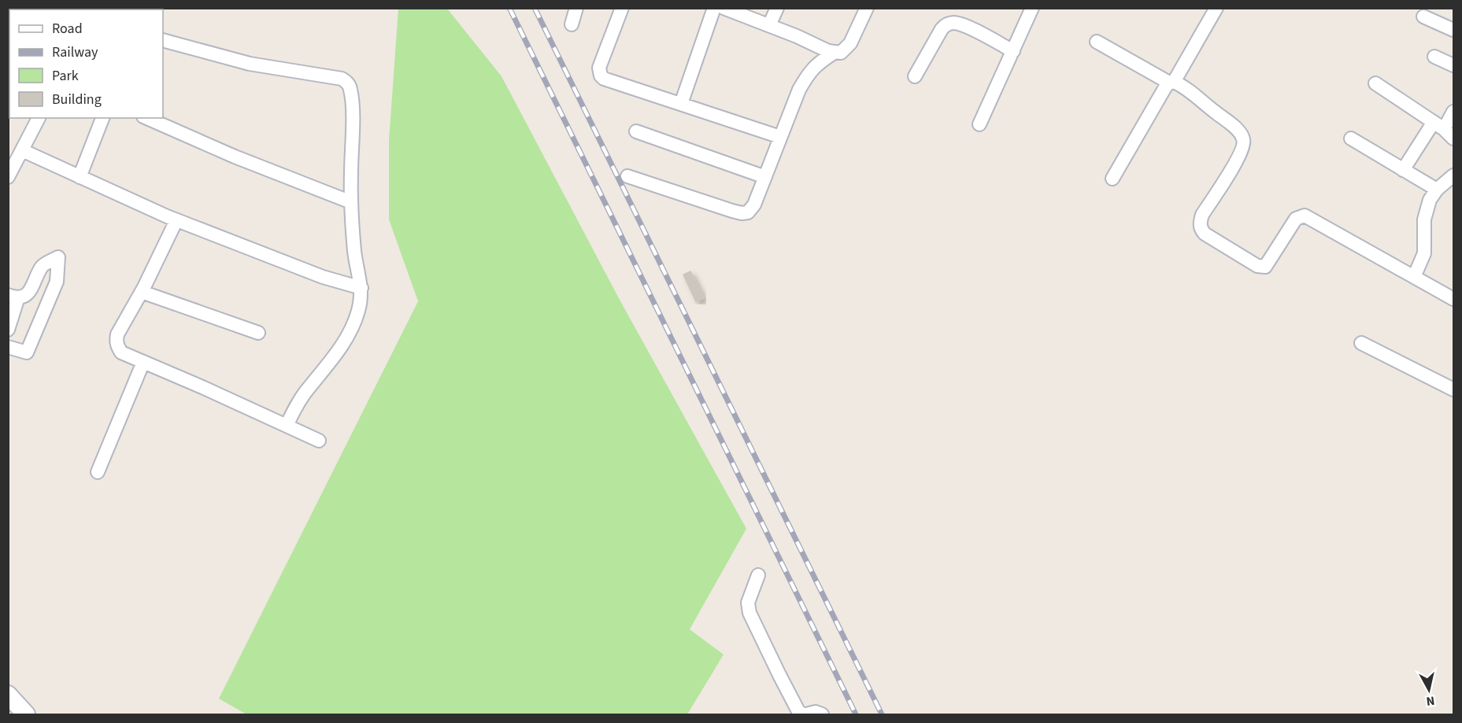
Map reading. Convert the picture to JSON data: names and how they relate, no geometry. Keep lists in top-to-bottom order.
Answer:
{
  "legend": [
    "Road",
    "Railway",
    "Park",
    "Building"
  ],
  "north": "bottom"
}
